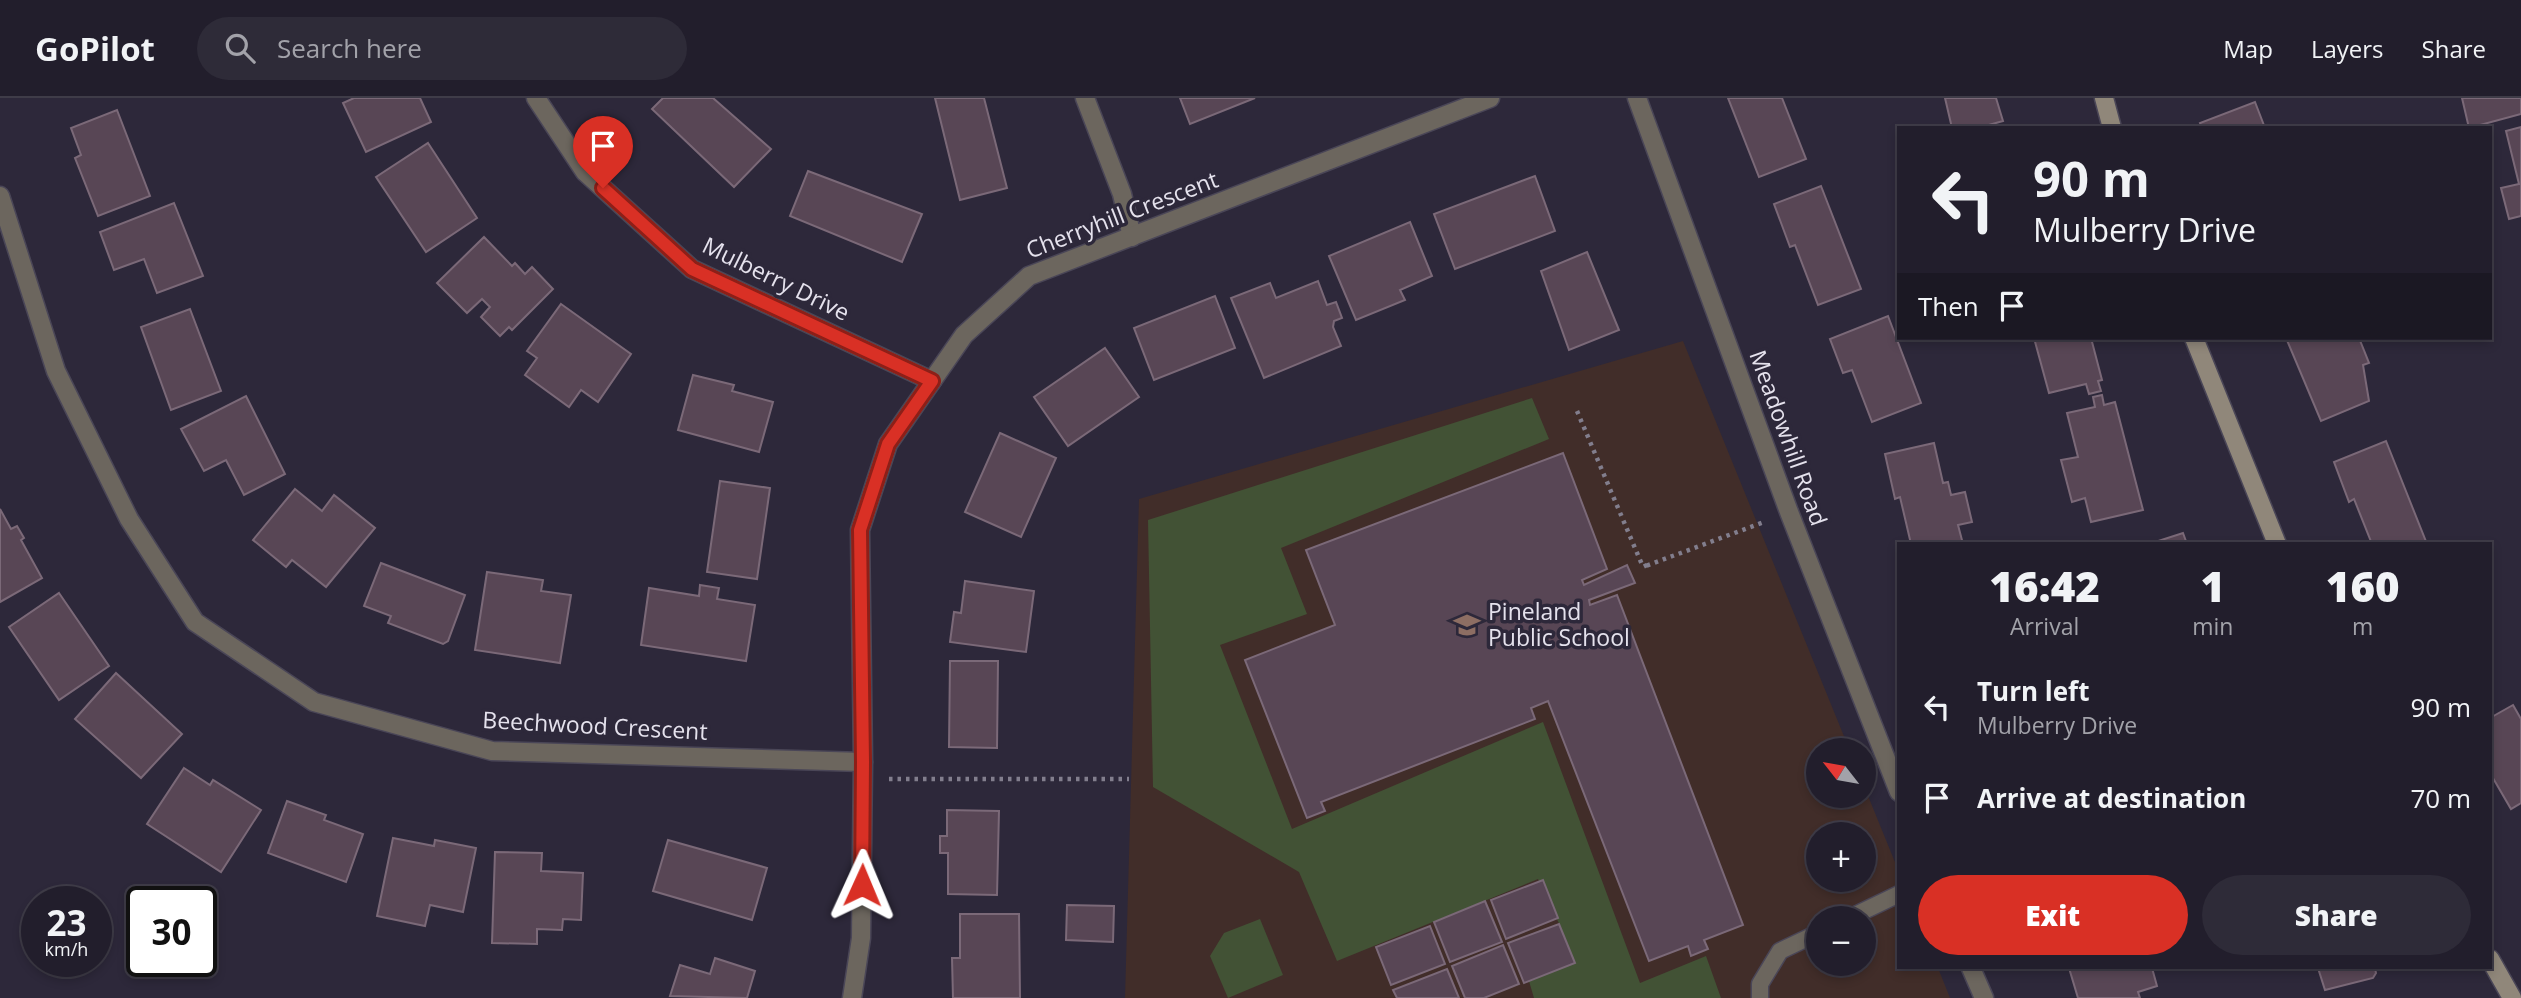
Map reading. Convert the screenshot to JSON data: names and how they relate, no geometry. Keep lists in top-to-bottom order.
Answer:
{
  "streets": {
    "street": [
      "Cherryhill Crescent",
      "Mulberry Drive",
      "Meadowhill Road",
      "Beechwood Crescent"
    ]
  },
  "crossings": [
    ["Cherryhill Crescent", "Mulberry Drive"],
    ["Cherryhill Crescent", "Beechwood Crescent"]
  ],
  "places": {
    "school or university": ["Pineland Public School"]
  },
  "north": "top left",
  "page": {
    "header": "GoPilot",
    "search": "Search here",
    "nav": ["Map", "Layers", "Share"],
    "turn": ["90 m", "Mulberry Drive"],
    "then": "Then",
    "eta": [
      "16:42",
      "Arrival",
      "1",
      "min",
      "160",
      "m"
    ],
    "list": [
      {
        "name": "Turn left",
        "note": "Mulberry Drive",
        "value": "90 m"
      },
      {
        "name": "Arrive at destination",
        "value": "70 m"
      }
    ],
    "map_buttons": ["+", "−"],
    "buttons": ["Exit", "Share"],
    "speed": "23 km/h",
    "limit": "30"
  }
}
